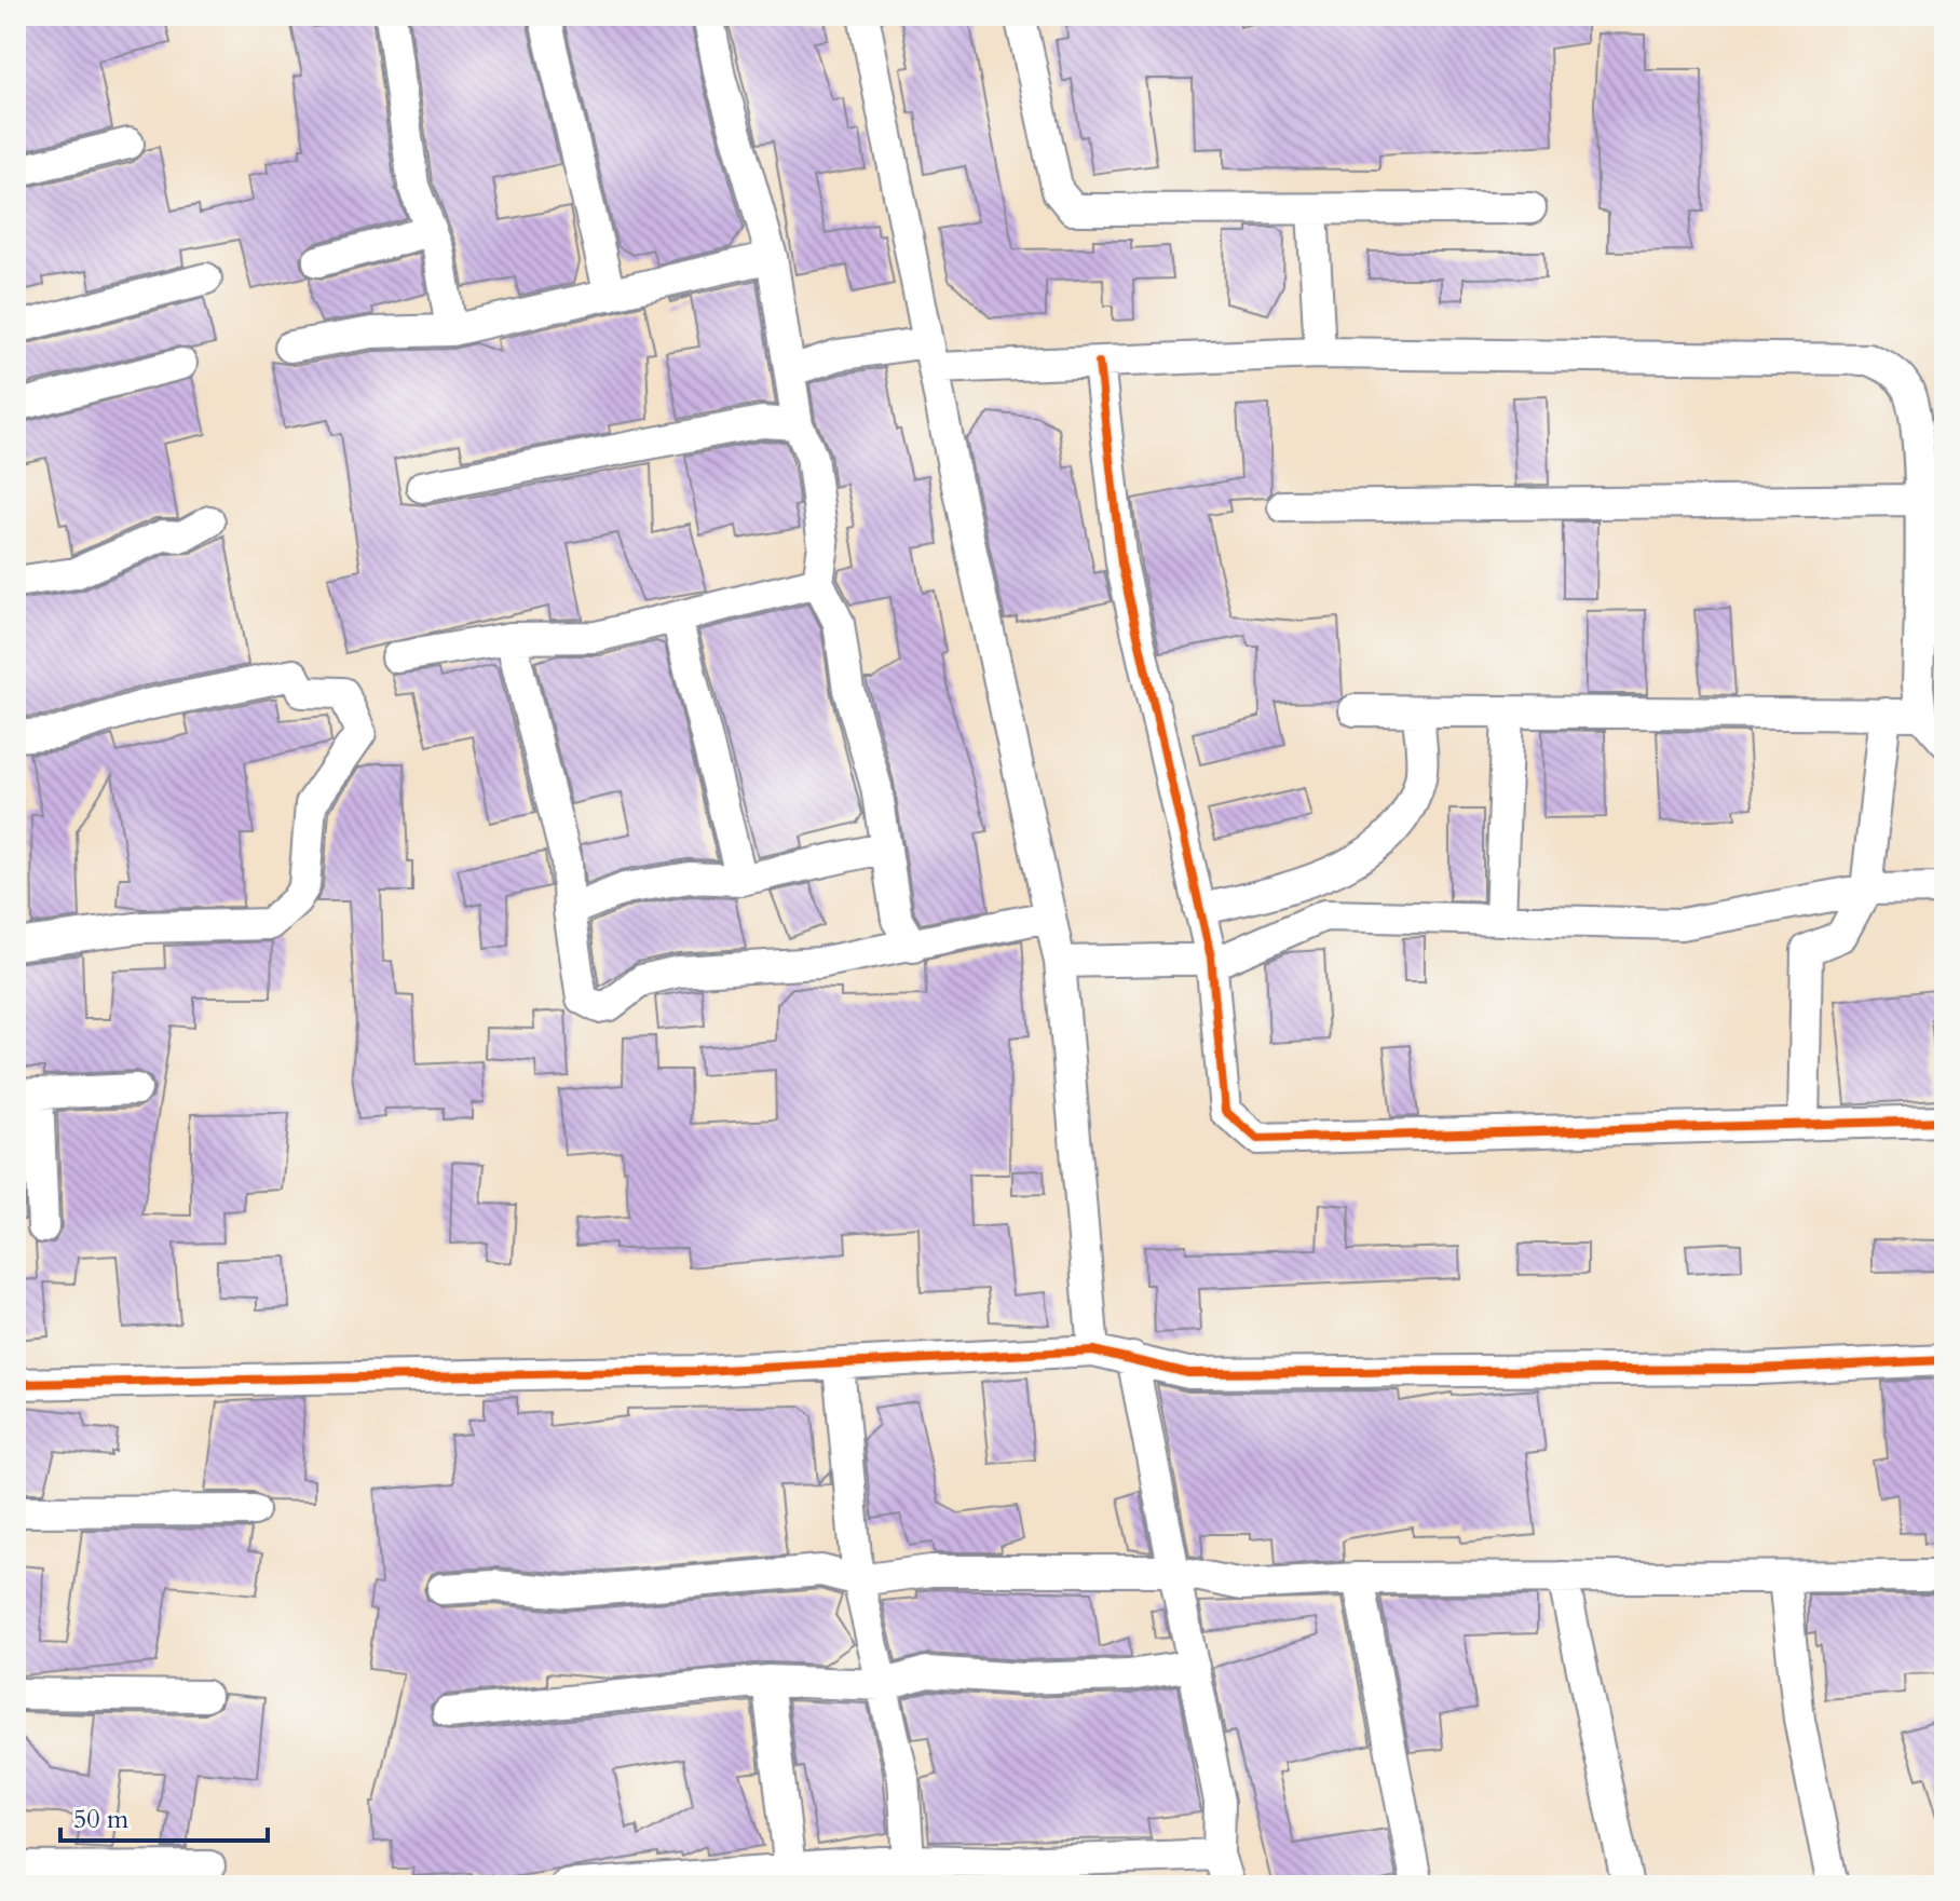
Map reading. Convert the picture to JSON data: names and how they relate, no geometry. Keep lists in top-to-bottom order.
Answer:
{
  "scale_bar": "50 m"
}
